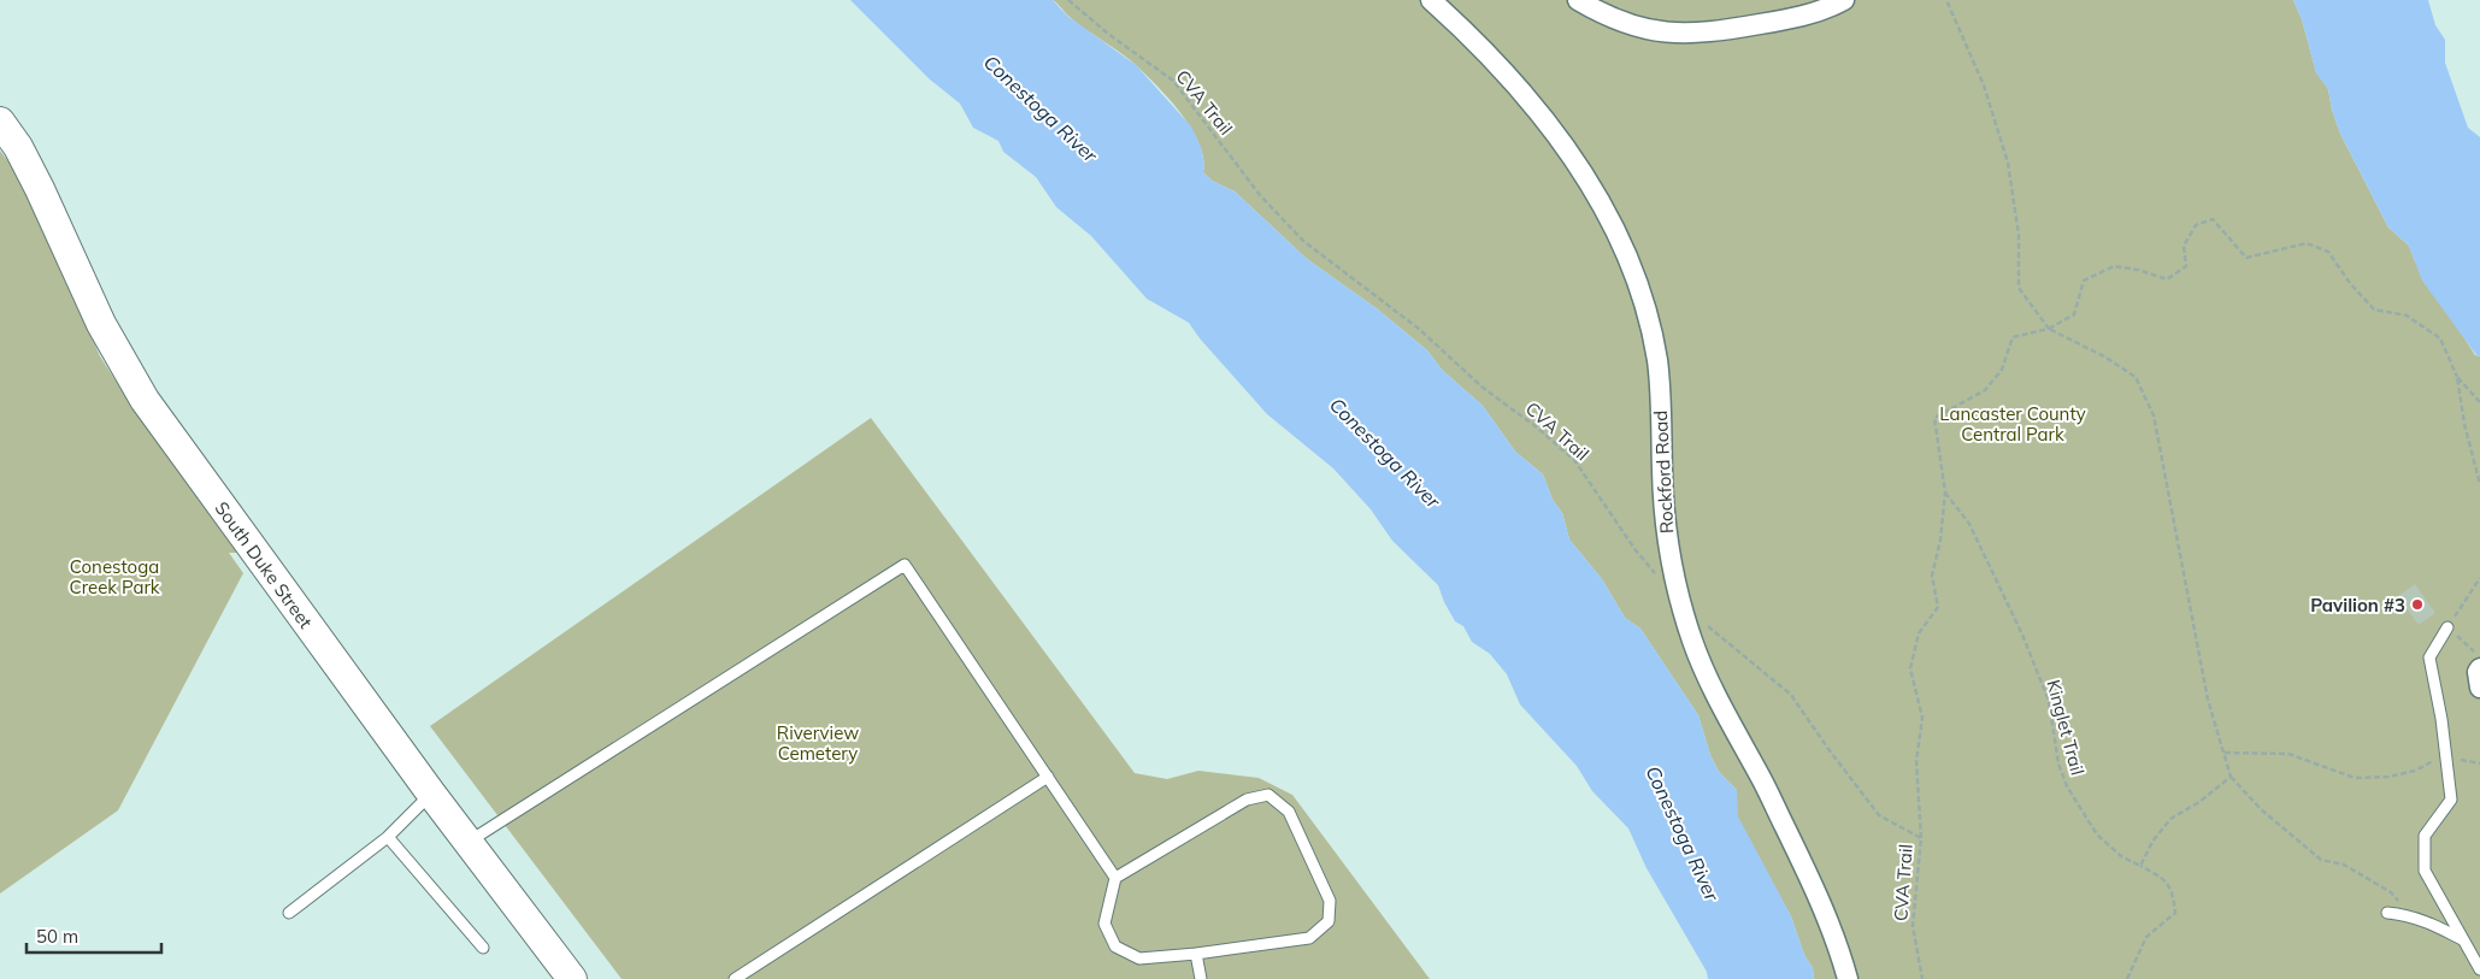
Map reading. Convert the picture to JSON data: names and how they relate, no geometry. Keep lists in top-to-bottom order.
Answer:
{
  "streets": {
    "main road": ["South Duke Street"],
    "street": ["Rockford Road"],
    "path": ["CVA Trail", "Kinglet Trail"]
  },
  "water": ["Conestoga River"],
  "parks": ["Lancaster County Central Park", "Conestoga Creek Park", "Riverview Cemetery"],
  "places": ["Pavilion #3"],
  "scale_bar": "50 m"
}
